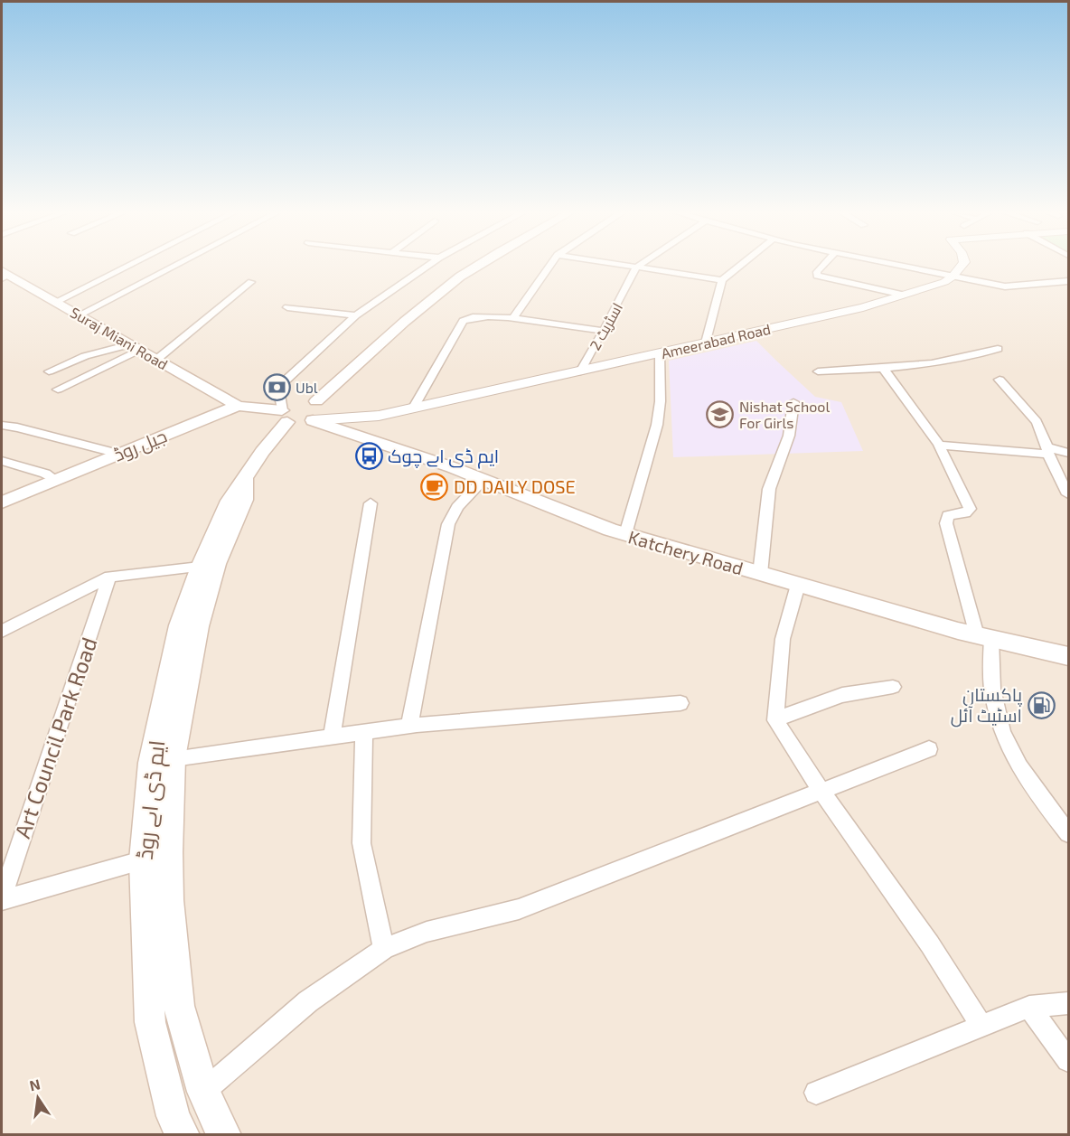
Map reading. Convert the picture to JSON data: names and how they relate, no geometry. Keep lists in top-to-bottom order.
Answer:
{
  "streets": {
    "main road": [
      "Suraj Miani Road",
      "جیل روڈ",
      "Katchery Road",
      "ایم ڈی اے روڈ"
    ],
    "street": ["اسٹریٹ 2", "Ameerabad Road", "Art Council Park Road"]
  },
  "crossings": [
    ["اسٹریٹ 2", "Ameerabad Road"],
    ["Suraj Miani Road", "جیل روڈ"],
    ["Ameerabad Road", "Katchery Road"],
    ["جیل روڈ", "ایم ڈی اے روڈ"]
  ],
  "places": {
    "bank": ["Ubl"],
    "school or university": ["Nishat School For Girls"],
    "bus stop": ["ایم ڈی اے چوک"],
    "cafe": ["DD DAILY DOSE"],
    "fuel station": ["پاکستان اسٹیٹ آئل"]
  },
  "north": "top"
}
